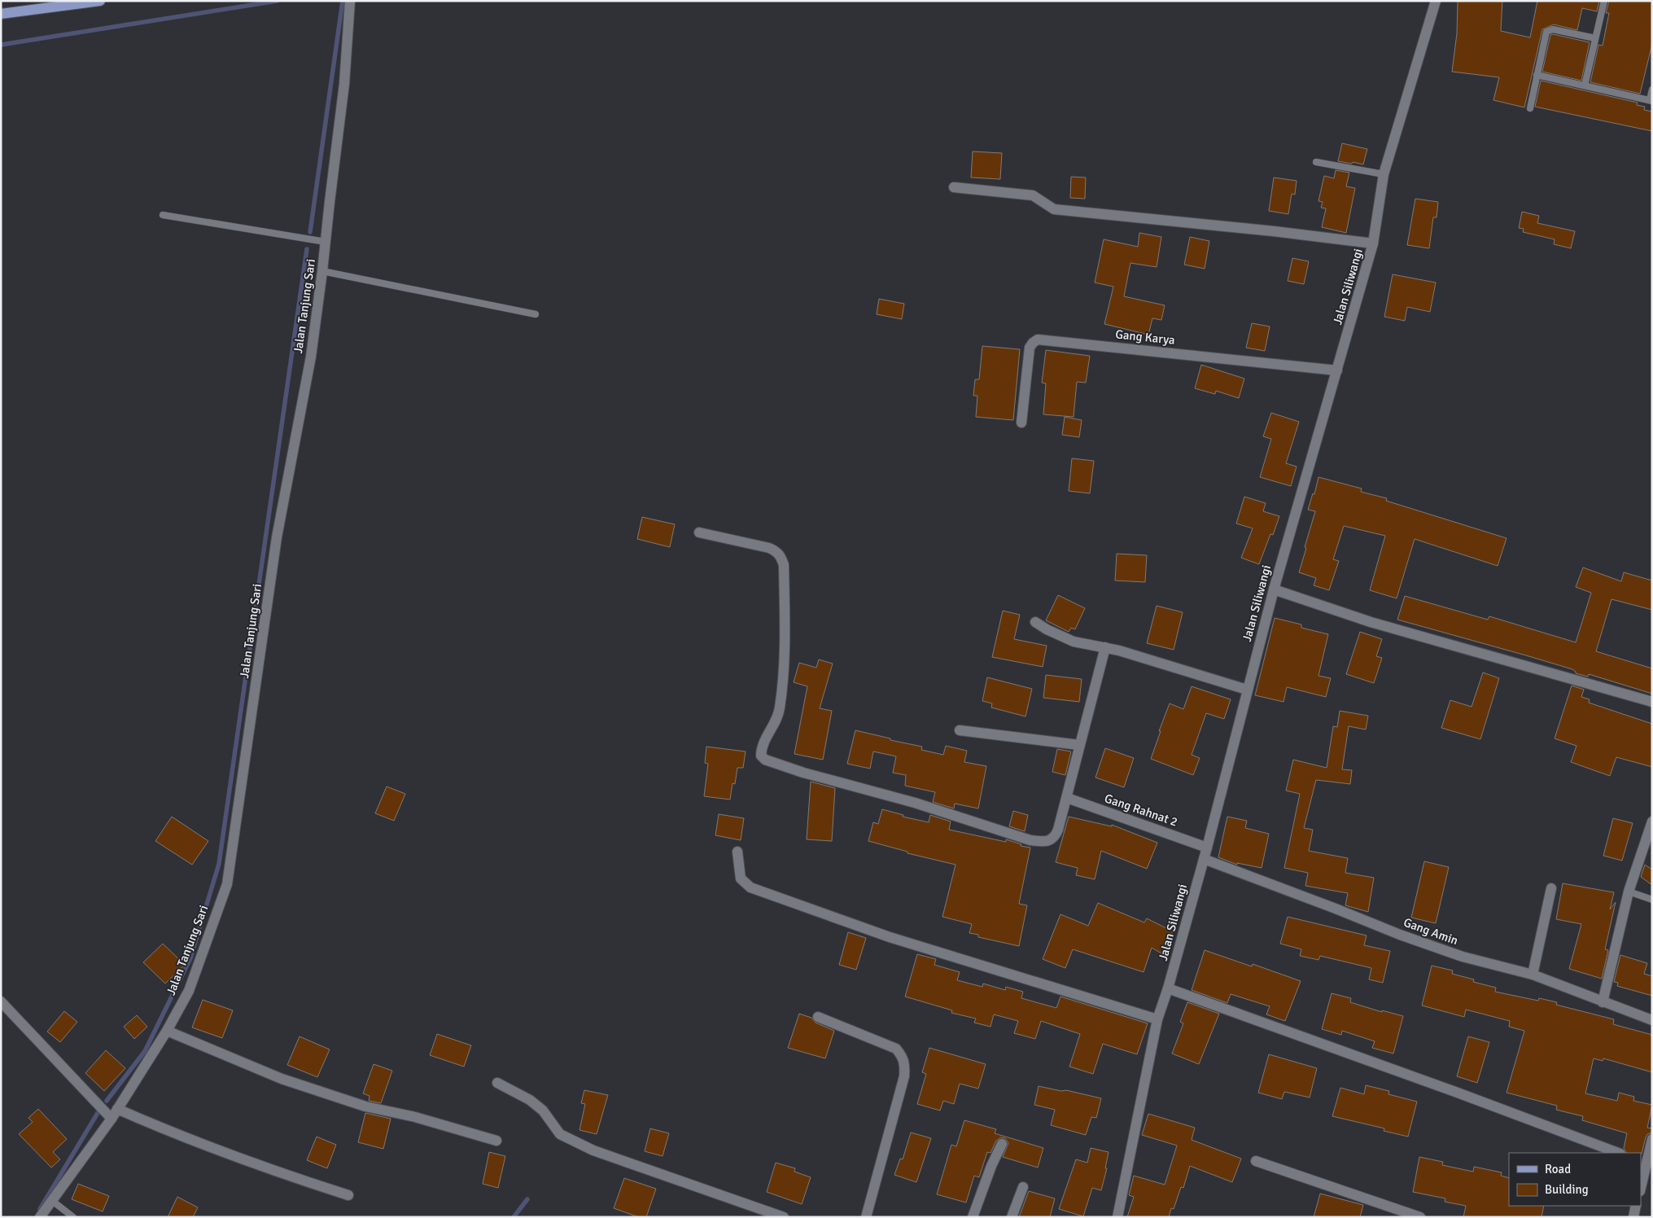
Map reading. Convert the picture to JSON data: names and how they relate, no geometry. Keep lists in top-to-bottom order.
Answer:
{
  "streets": {
    "street": [
      "Jalan Siliwangi",
      "Jalan Tanjung Sari",
      "Gang Karya",
      "Gang Rahnat 2",
      "Gang Amin"
    ]
  },
  "crossings": [
    ["Jalan Siliwangi", "Gang Karya"],
    ["Jalan Siliwangi", "Gang Rahnat 2"],
    ["Jalan Siliwangi", "Gang Amin"]
  ],
  "legend": ["Road", "Building"]
}
